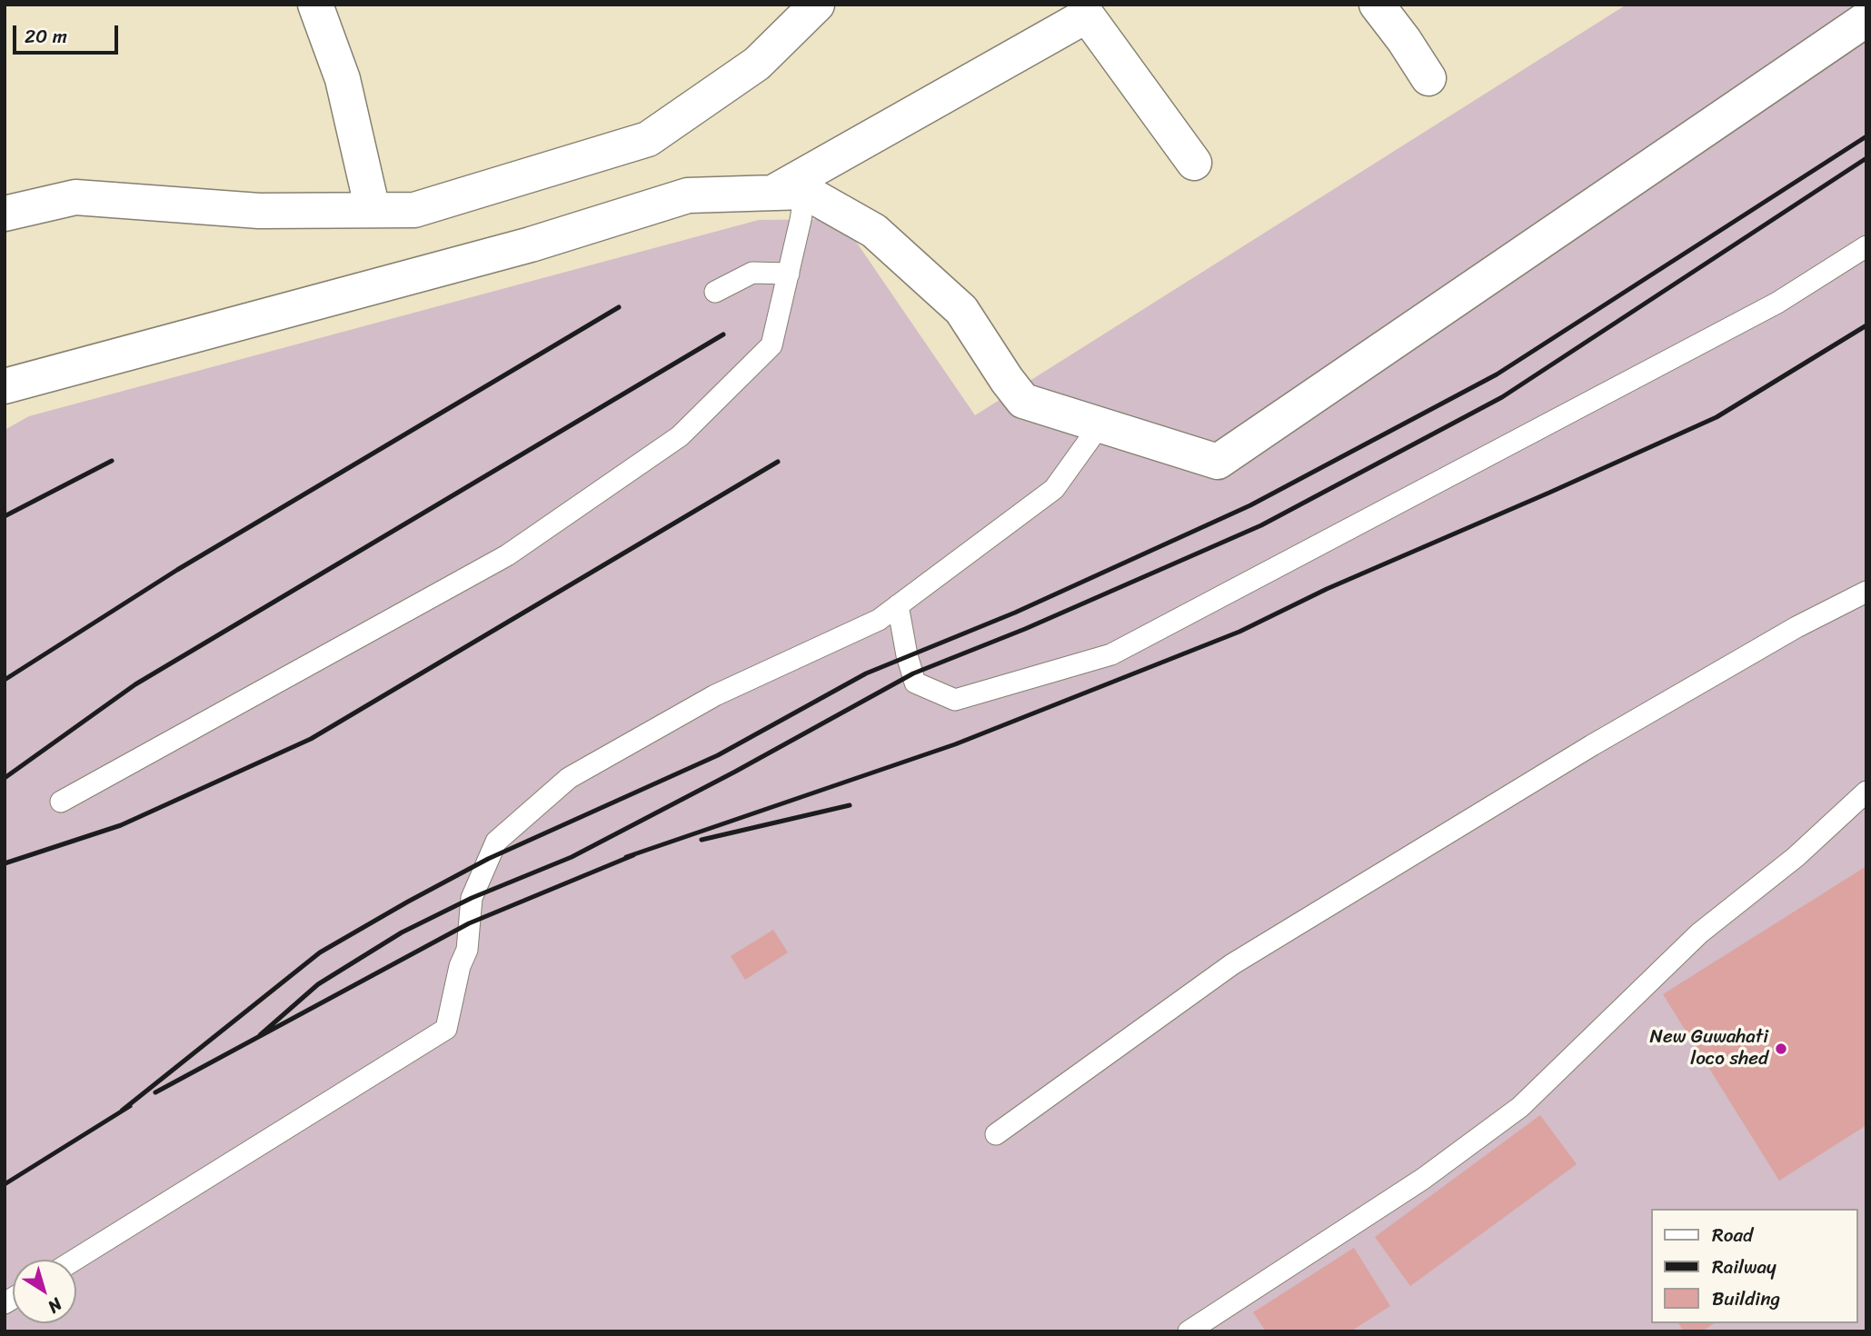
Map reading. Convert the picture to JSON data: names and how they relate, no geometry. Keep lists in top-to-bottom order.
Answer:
{
  "places": ["New Guwahati loco shed"],
  "legend": ["Road", "Railway", "Building"],
  "scale_bar": "20 m",
  "north": "bottom right"
}
